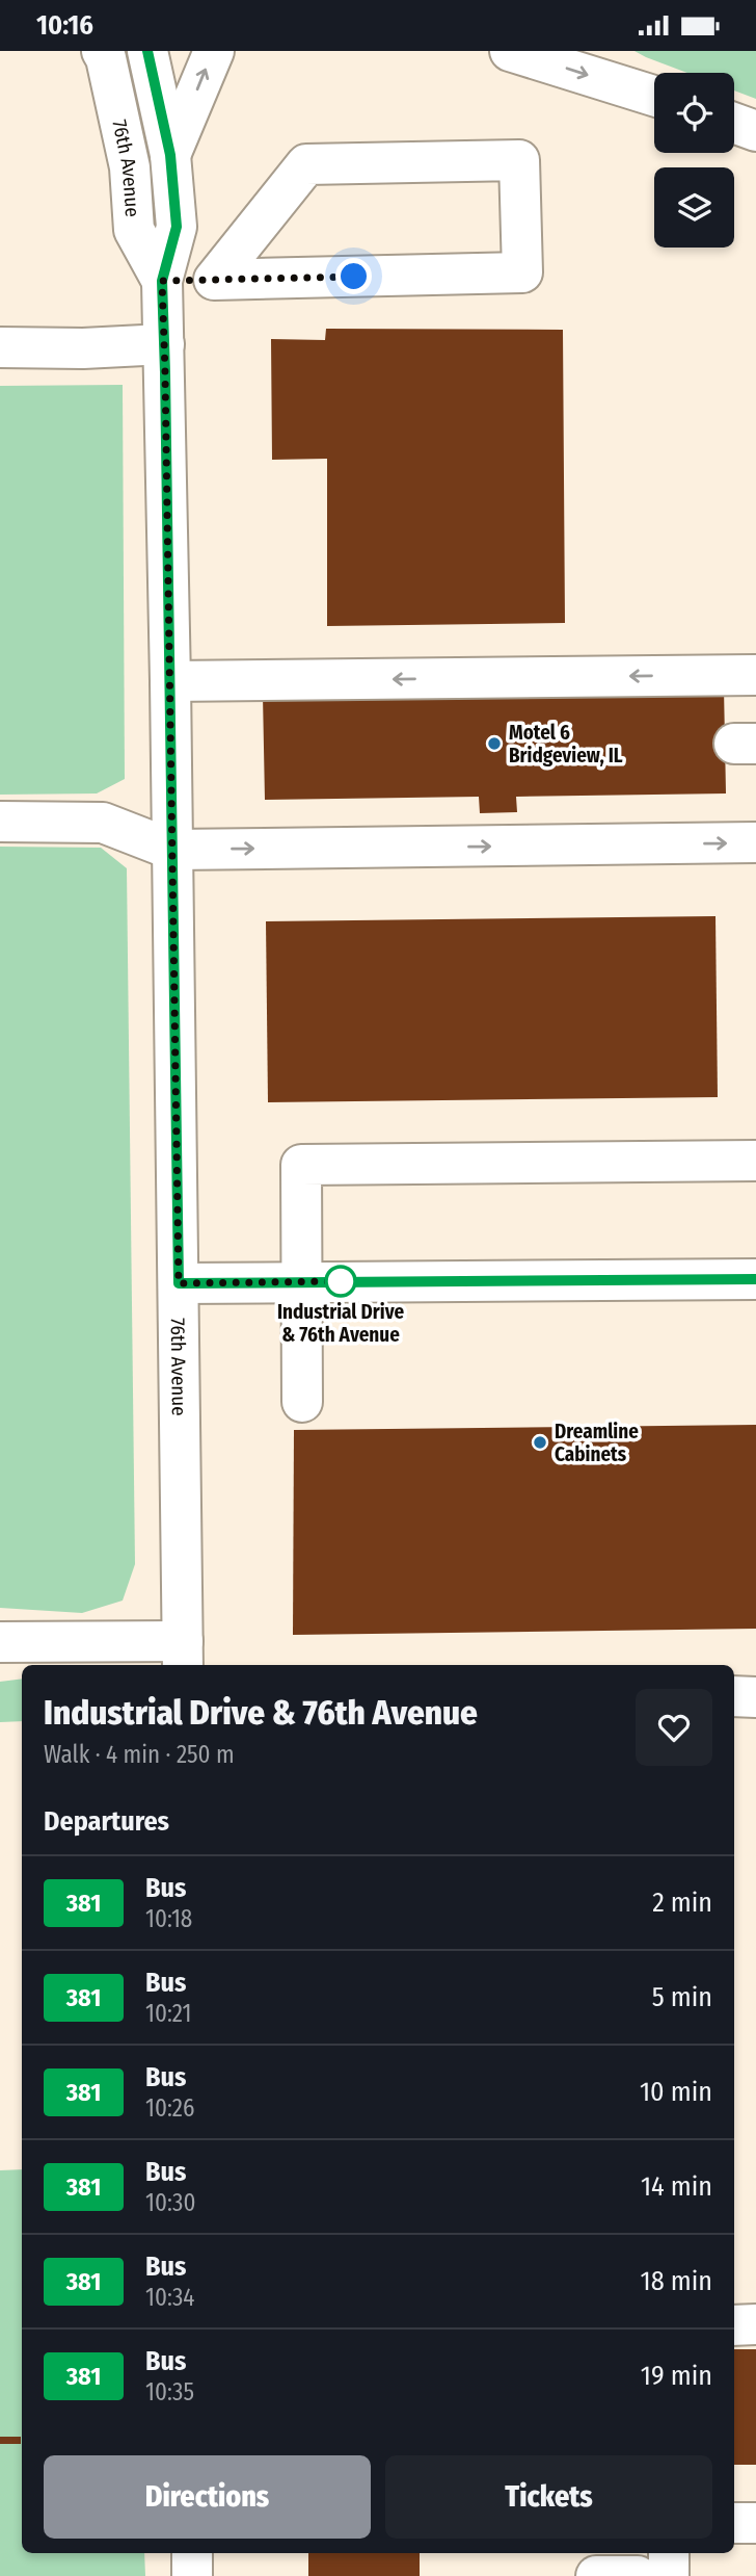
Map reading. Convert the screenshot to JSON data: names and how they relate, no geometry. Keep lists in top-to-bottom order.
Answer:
{
  "streets": {
    "main road": ["76th Avenue"]
  },
  "places": ["Motel 6 Bridgeview, IL", "Industrial Drive & 76th Avenue", "Dreamline Cabinets"],
  "lines": ["bus line 381"],
  "page": {
    "status": "10:16",
    "heading": [
      ["Industrial Drive & 76th Avenue", "Walk · 4 min · 250 m"],
      "Departures"
    ],
    "list": [
      {
        "mark": "381",
        "name": "Bus",
        "note": "10:18",
        "value": "2 min"
      },
      {
        "mark": "381",
        "name": "Bus",
        "note": "10:21",
        "value": "5 min"
      },
      {
        "mark": "381",
        "name": "Bus",
        "note": "10:26",
        "value": "10 min"
      },
      {
        "mark": "381",
        "name": "Bus",
        "note": "10:30",
        "value": "14 min"
      },
      {
        "mark": "381",
        "name": "Bus",
        "note": "10:34",
        "value": "18 min"
      },
      {
        "mark": "381",
        "name": "Bus",
        "note": "10:35",
        "value": "19 min"
      }
    ],
    "buttons": ["Directions", "Tickets"]
  }
}
